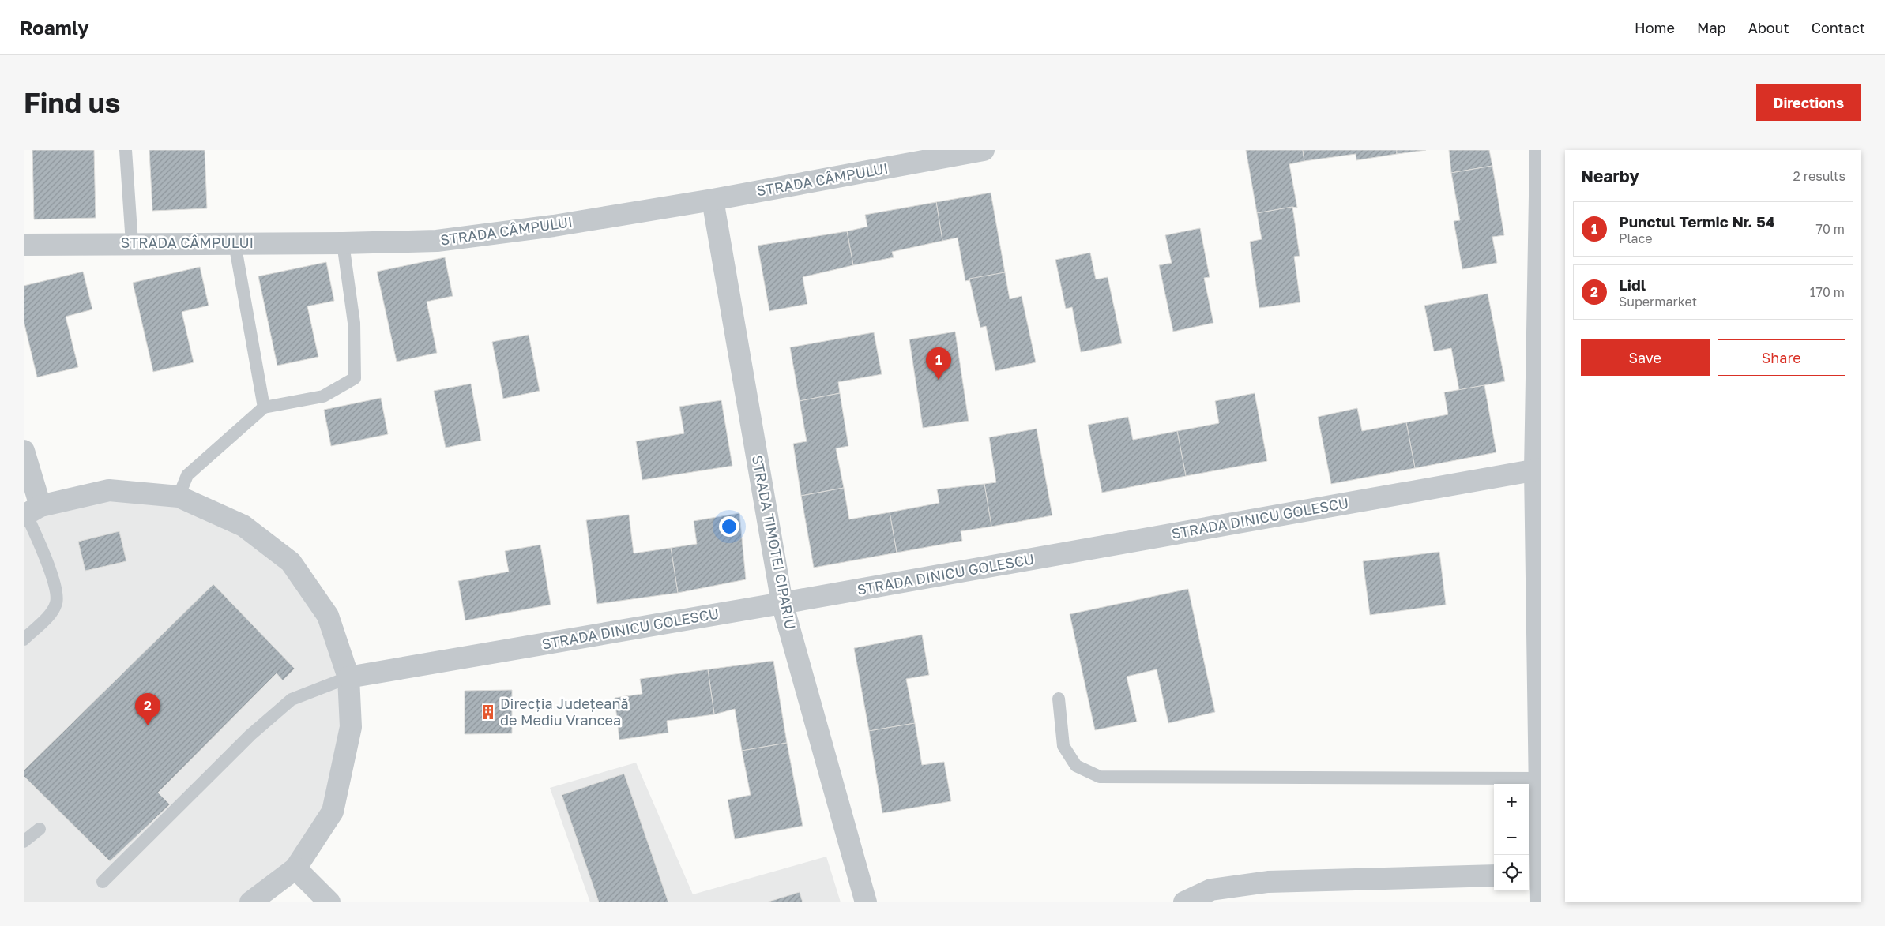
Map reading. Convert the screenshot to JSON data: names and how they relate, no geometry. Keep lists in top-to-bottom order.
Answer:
{
  "streets": {
    "street": ["STRADA CÂMPULUI", "STRADA DINICU GOLESCU", "STRADA TIMOTEI CIPARIU"]
  },
  "crossings": [
    ["STRADA CÂMPULUI", "STRADA TIMOTEI CIPARIU"],
    ["STRADA DINICU GOLESCU", "STRADA TIMOTEI CIPARIU"]
  ],
  "places": {
    "building": ["Direcția Județeană de Mediu Vrancea"]
  },
  "page": {
    "header": "Roamly",
    "nav": [
      "Home",
      "Map",
      "About",
      "Contact"
    ],
    "buttons": [
      "Directions",
      ["Save", "Share"]
    ],
    "title": "Find us",
    "heading": ["Nearby", "2 results"],
    "list": [
      {
        "mark": "1",
        "name": "Punctul Termic Nr. 54",
        "note": "Place",
        "value": "70 m"
      },
      {
        "mark": "2",
        "name": "Lidl",
        "note": "Supermarket",
        "value": "170 m"
      }
    ],
    "pins": ["1", "2"],
    "map_buttons": ["+", "−"]
  }
}
